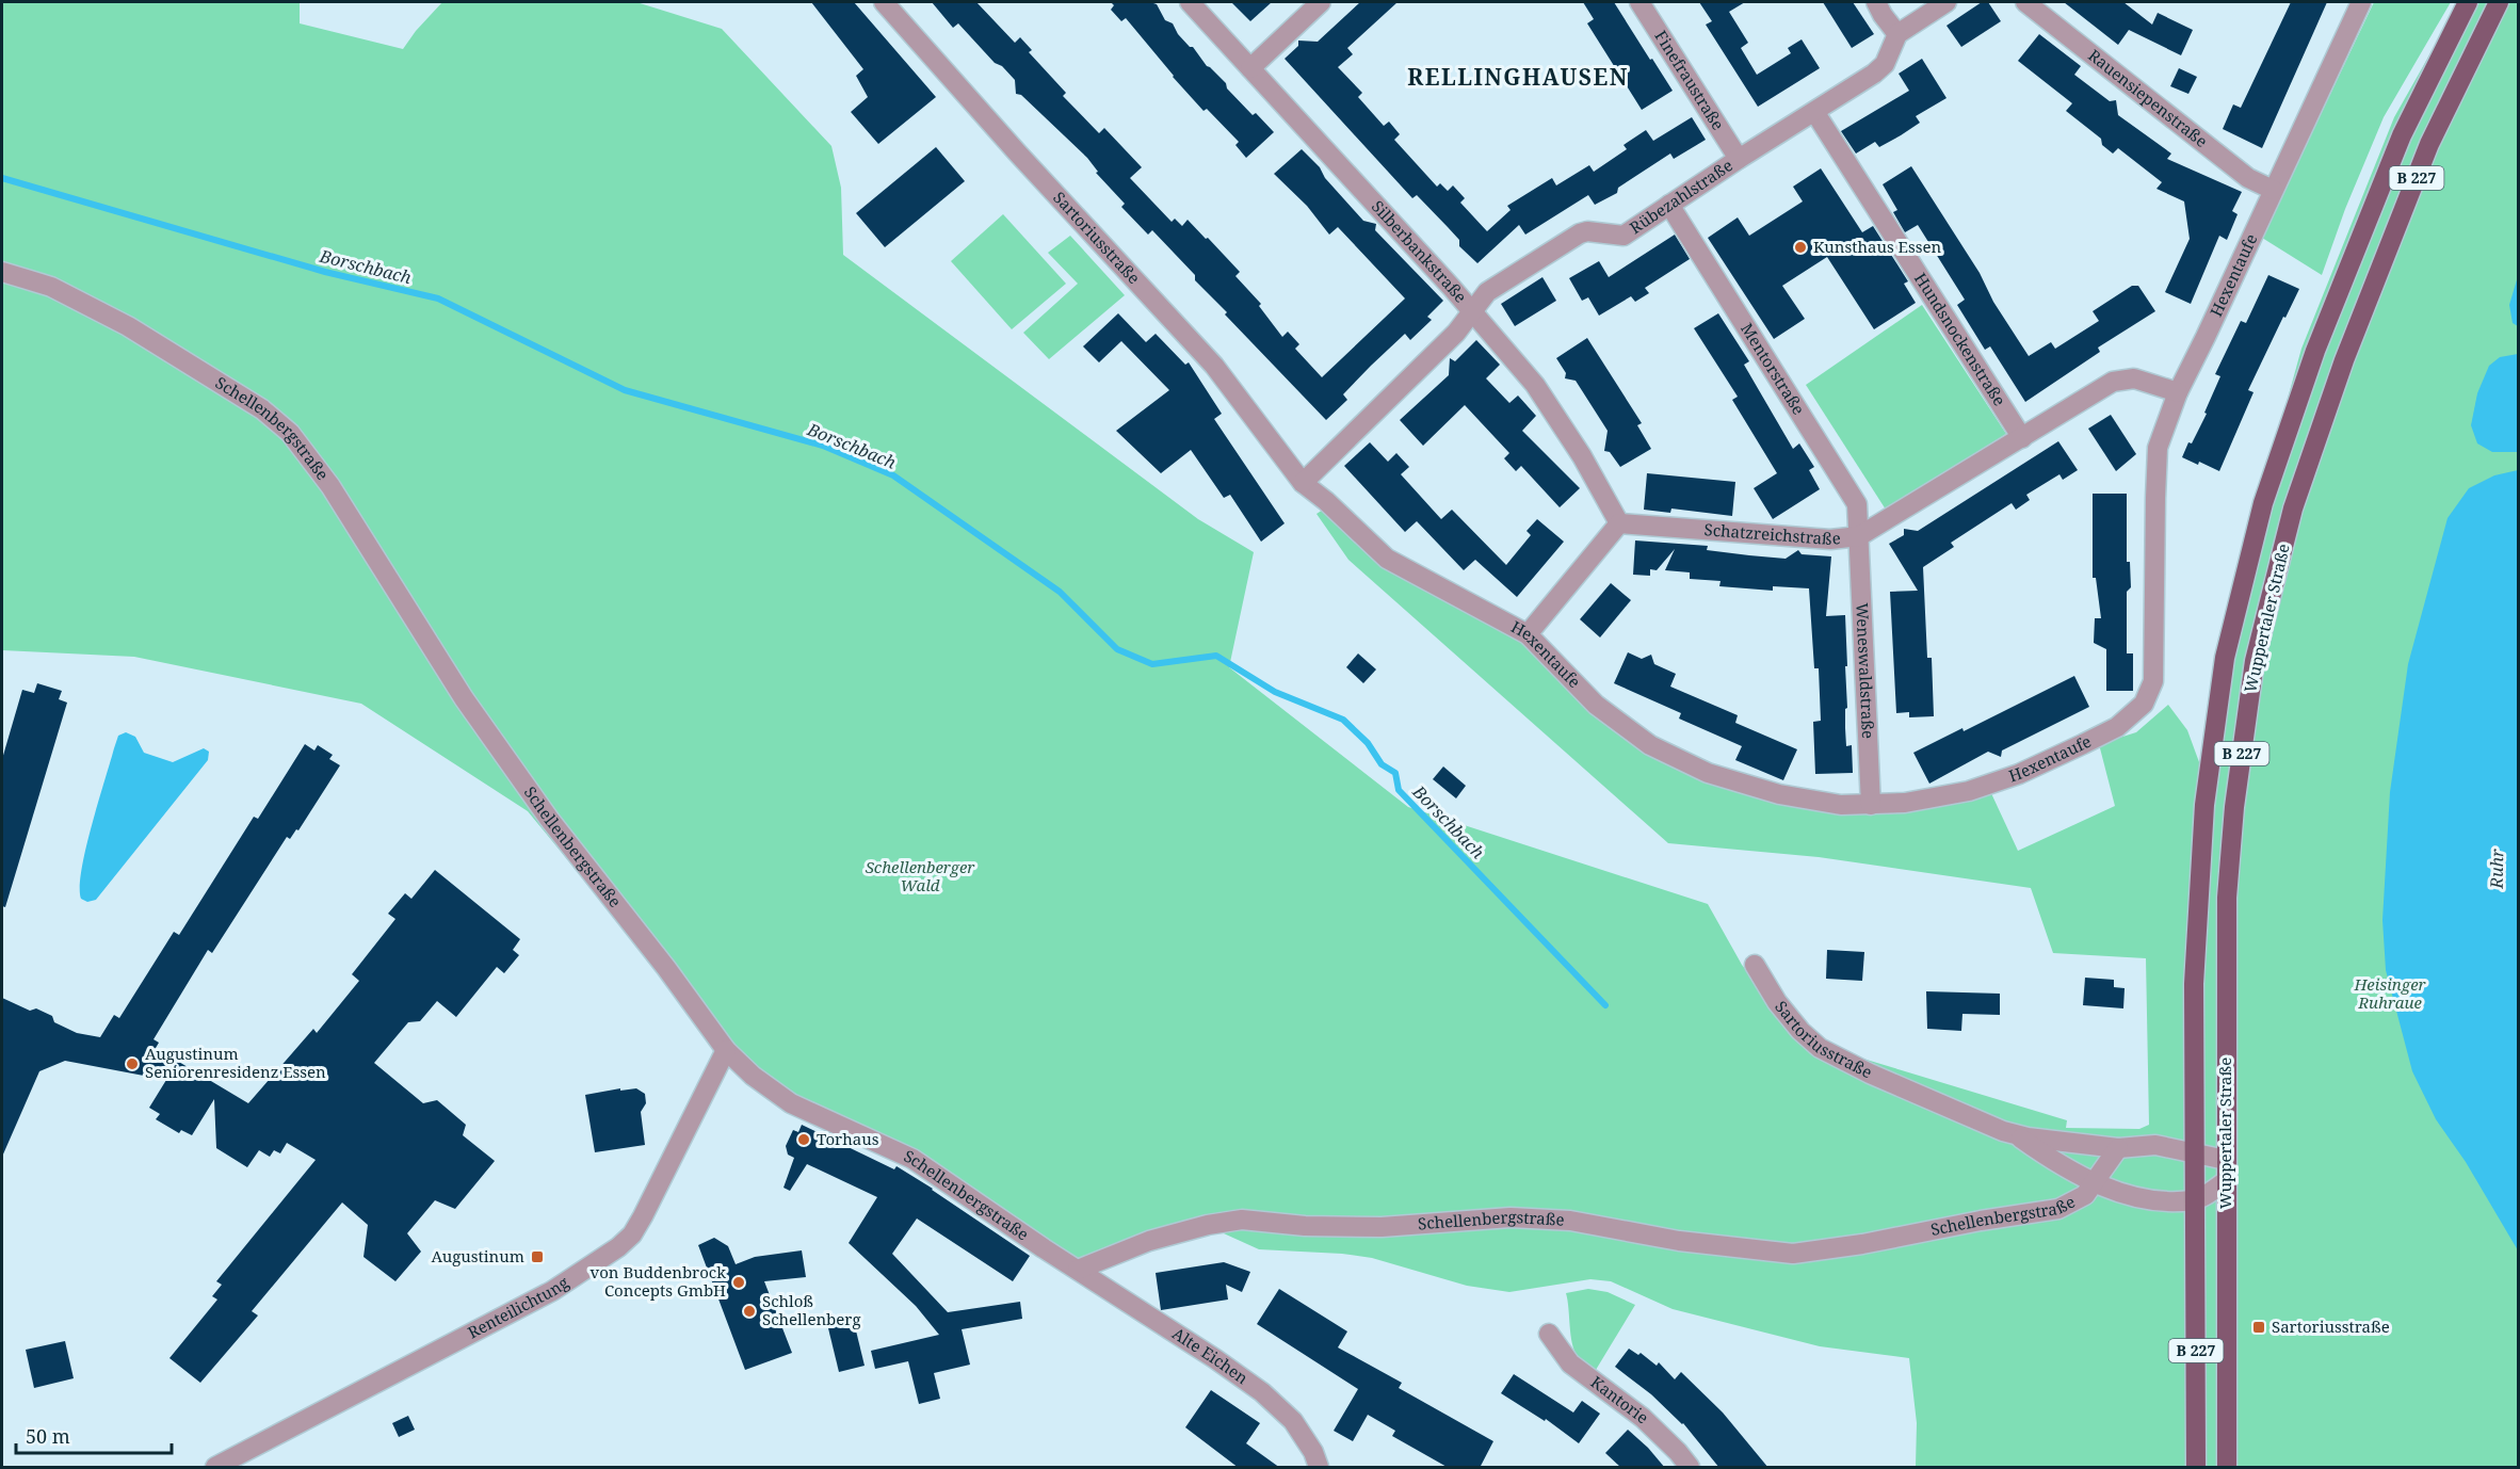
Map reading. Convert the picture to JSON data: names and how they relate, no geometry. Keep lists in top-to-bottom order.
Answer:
{
  "streets": {
    "main road": ["B 227", "Wuppertaler Straße"],
    "street": [
      "Finefraustraße",
      "Rauensiepenstraße",
      "Rübezahlstraße",
      "Sartoriusstraße",
      "Silberbankstraße",
      "Hexentaufe",
      "Hundsnockenstraße",
      "Mentorstraße",
      "Schellenbergstraße",
      "Schatzreichstraße",
      "Weneswaldstraße",
      "Renteilichtung",
      "Alte Eichen",
      "Kantorie"
    ]
  },
  "crossings": [
    ["Finefraustraße", "Rübezahlstraße"],
    ["Rauensiepenstraße", "Hexentaufe"],
    ["Rübezahlstraße", "Sartoriusstraße"],
    ["Rübezahlstraße", "Silberbankstraße"],
    ["Rübezahlstraße", "Hexentaufe"],
    ["Rübezahlstraße", "Hundsnockenstraße"],
    ["Rübezahlstraße", "Mentorstraße"],
    ["Sartoriusstraße", "Hexentaufe"],
    ["Sartoriusstraße", "Schellenbergstraße"],
    ["Sartoriusstraße", "Wuppertaler Straße"],
    ["Silberbankstraße", "Schatzreichstraße"],
    ["Hexentaufe", "Schatzreichstraße"],
    ["Hexentaufe", "Weneswaldstraße"],
    ["Hundsnockenstraße", "Schatzreichstraße"],
    ["Mentorstraße", "Schatzreichstraße"],
    ["Mentorstraße", "Weneswaldstraße"],
    ["Schellenbergstraße", "Renteilichtung"],
    ["Schellenbergstraße", "Alte Eichen"],
    ["Schatzreichstraße", "Weneswaldstraße"]
  ],
  "districts": ["RELLINGHAUSEN"],
  "water": ["Borschbach", "Ruhr"],
  "parks": ["Schellenberger Wald", "Heisinger Ruhraue"],
  "places": {
    "other": [
      "Kunsthaus Essen",
      "Augustinum Seniorenresidenz Essen",
      "Torhaus",
      "von Buddenbrock Concepts GmbH",
      "Schloß Schellenberg"
    ],
    "transit": ["Augustinum", "Sartoriusstraße"]
  },
  "scale_bar": "50 m"
}
